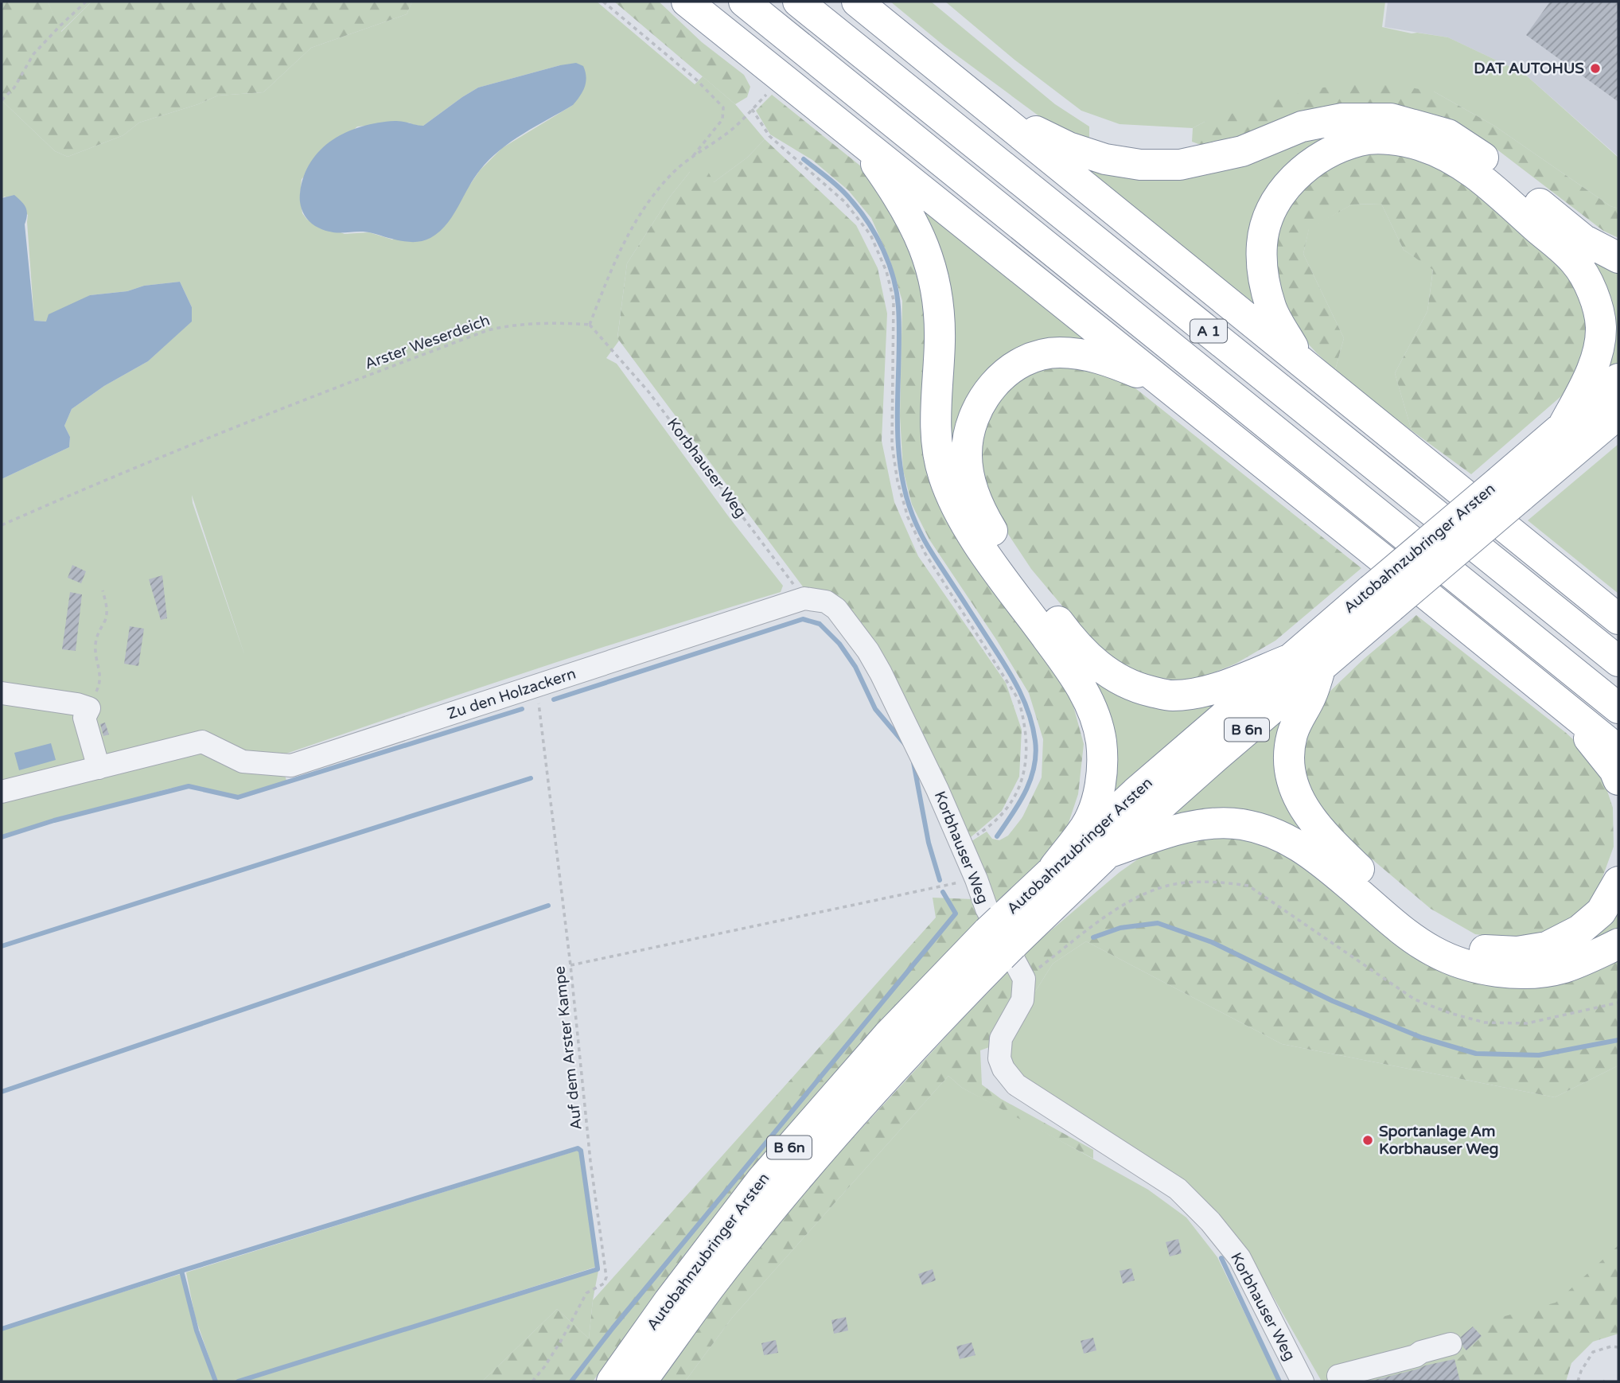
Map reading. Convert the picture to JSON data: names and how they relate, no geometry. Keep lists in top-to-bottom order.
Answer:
{
  "streets": {
    "highway": ["A 1", "Autobahnzubringer Arsten", "B 6n"],
    "lane": ["Korbhauser Weg", "Zu den Holzackern"],
    "path": ["Arster Weserdeich", "Auf dem Arster Kampe"]
  },
  "crossings": [
    ["Arster Weserdeich", "Korbhauser Weg"],
    ["Korbhauser Weg", "Zu den Holzackern"],
    ["Zu den Holzackern", "Auf dem Arster Kampe"]
  ],
  "places": ["DAT AUTOHUS", "Sportanlage Am Korbhauser Weg"]
}
